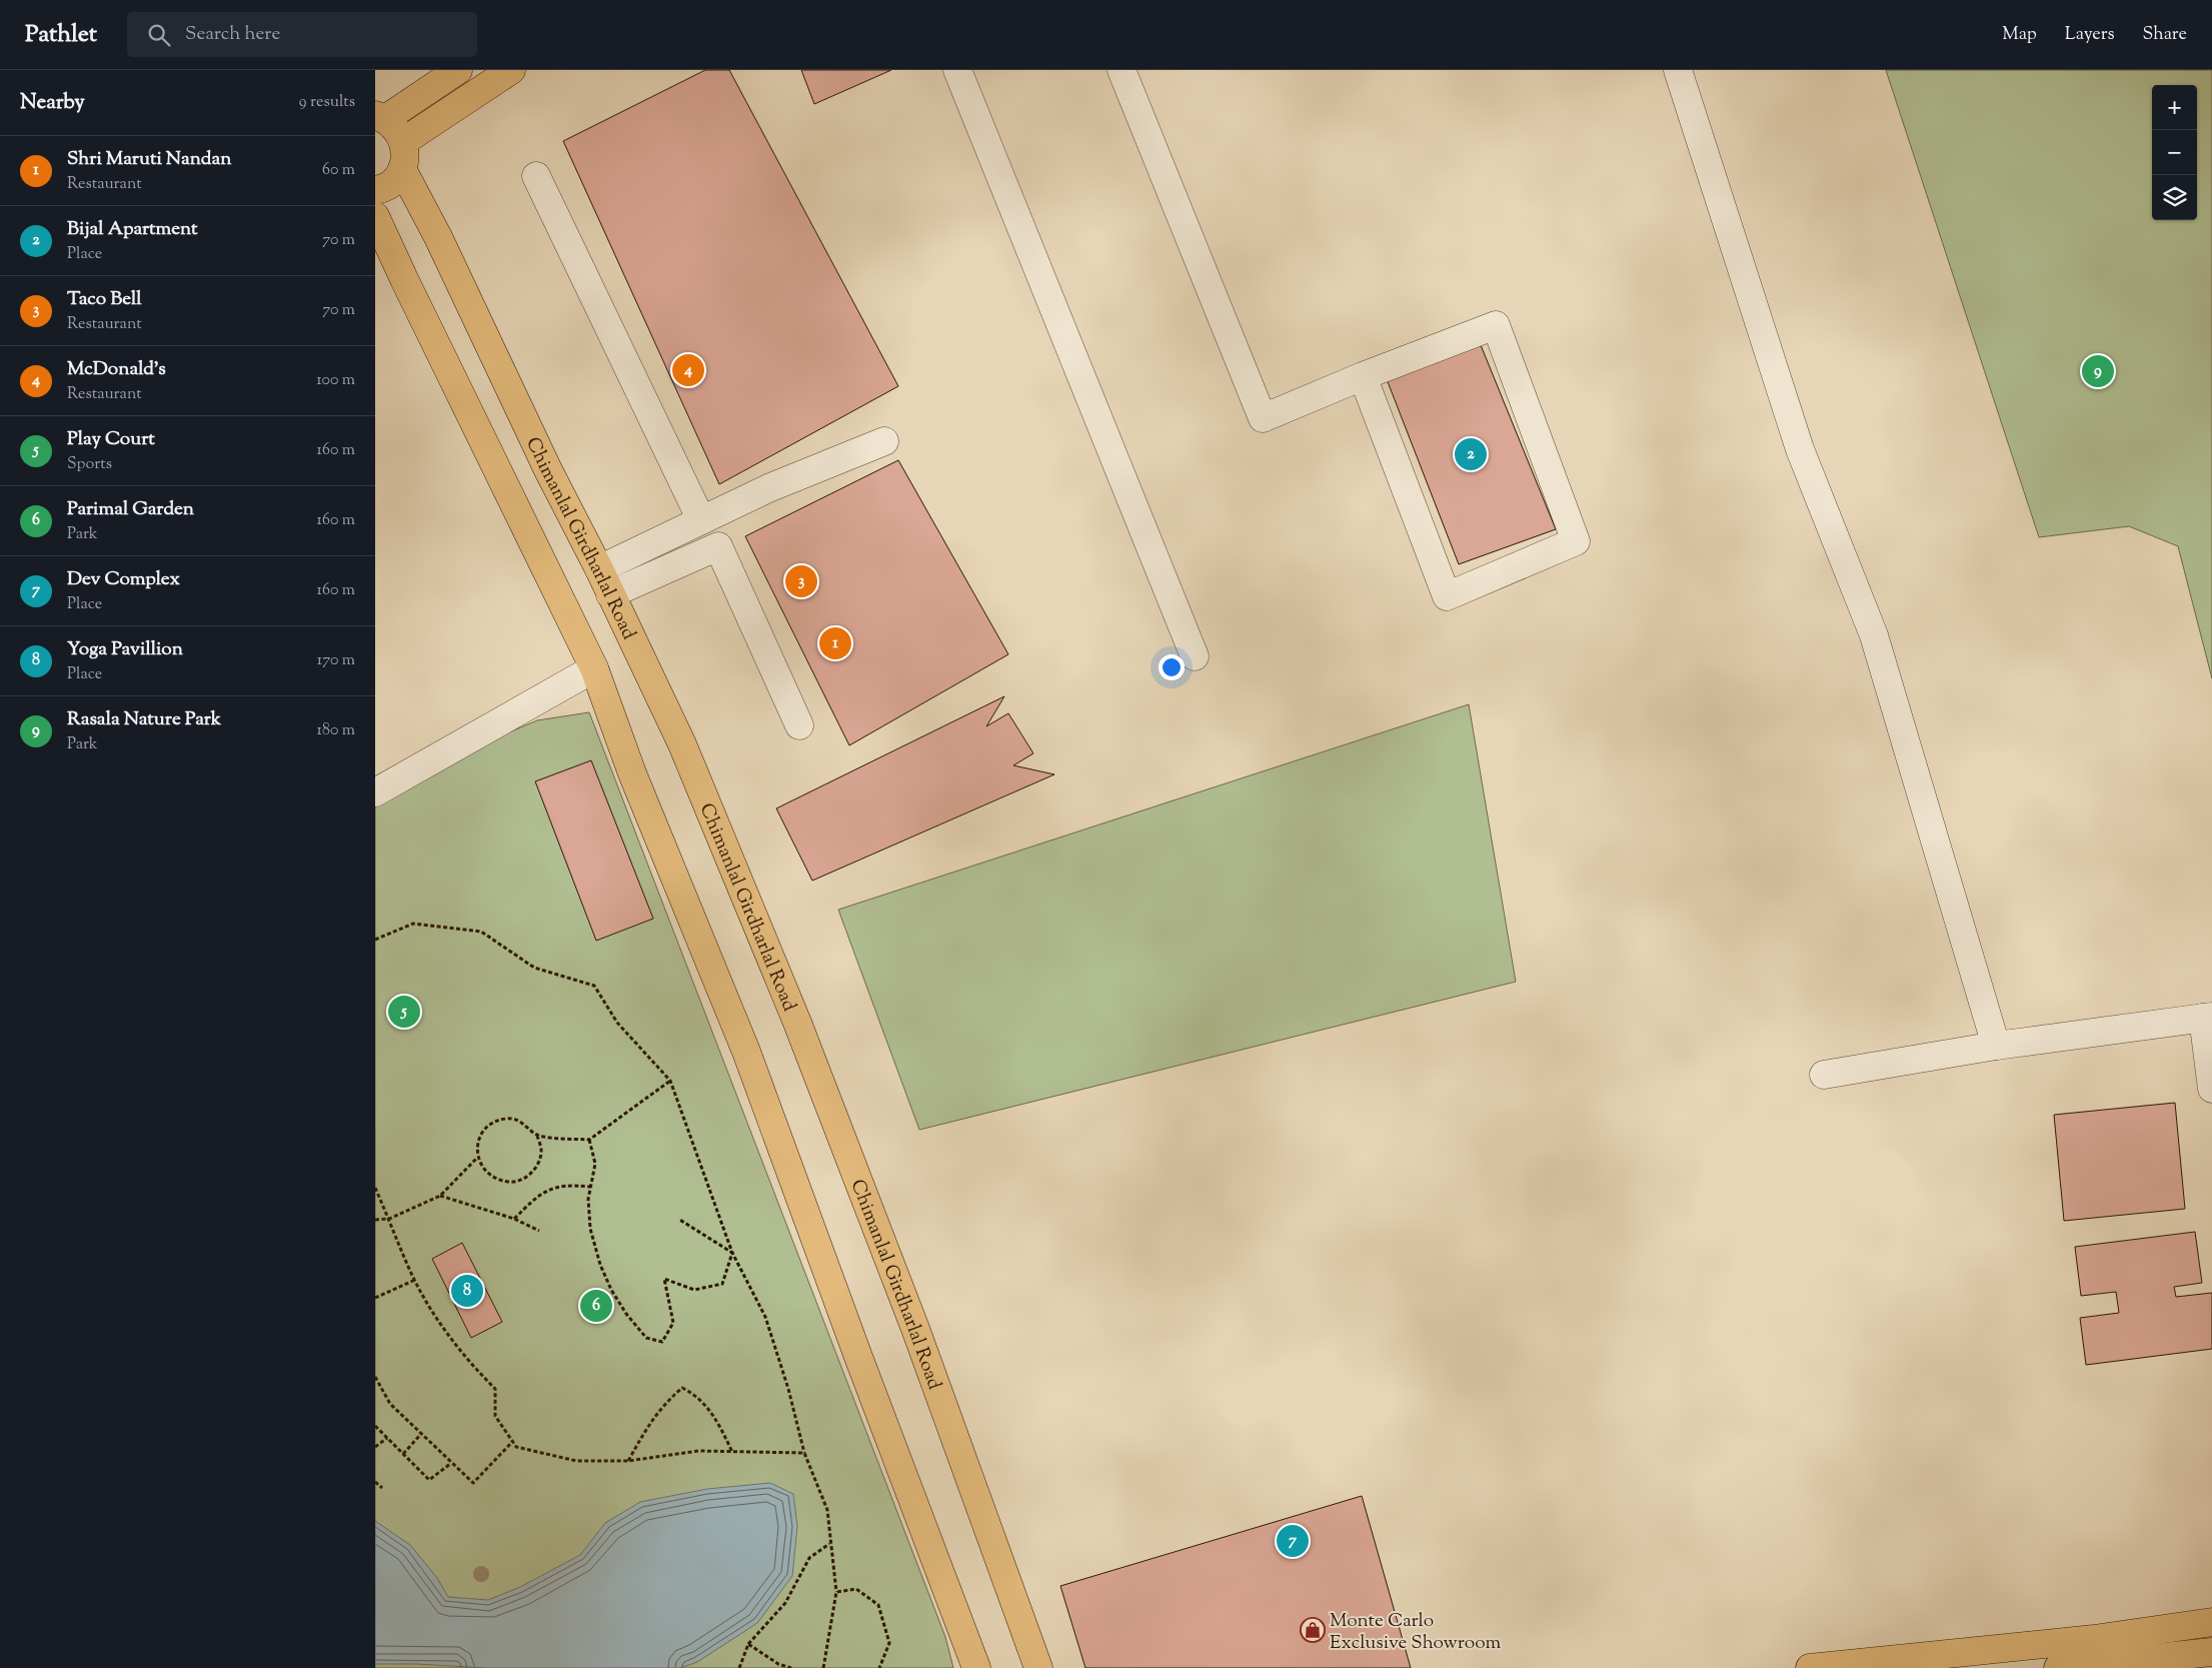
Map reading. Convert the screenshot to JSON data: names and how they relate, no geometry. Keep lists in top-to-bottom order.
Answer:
{
  "streets": {
    "main road": ["Chimanlal Girdharlal Road"]
  },
  "places": {
    "shop": ["Monte Carlo Exclusive Showroom"]
  },
  "page": {
    "header": "Pathlet",
    "search": "Search here",
    "nav": ["Map", "Layers", "Share"],
    "heading": ["Nearby", "9 results"],
    "map_buttons": ["+", "−"],
    "list": [
      {
        "mark": "1",
        "name": "Shri Maruti Nandan",
        "note": "Restaurant",
        "value": "60 m"
      },
      {
        "mark": "2",
        "name": "Bijal Apartment",
        "note": "Place",
        "value": "70 m"
      },
      {
        "mark": "3",
        "name": "Taco Bell",
        "note": "Restaurant",
        "value": "70 m"
      },
      {
        "mark": "4",
        "name": "McDonald's",
        "note": "Restaurant",
        "value": "100 m"
      },
      {
        "mark": "5",
        "name": "Play Court",
        "note": "Sports",
        "value": "160 m"
      },
      {
        "mark": "6",
        "name": "Parimal Garden",
        "note": "Park",
        "value": "160 m"
      },
      {
        "mark": "7",
        "name": "Dev Complex",
        "note": "Place",
        "value": "160 m"
      },
      {
        "mark": "8",
        "name": "Yoga Pavillion",
        "note": "Place",
        "value": "170 m"
      },
      {
        "mark": "9",
        "name": "Rasala Nature Park",
        "note": "Park",
        "value": "180 m"
      }
    ],
    "pins": [
      "4",
      "9",
      "2",
      "3",
      "1",
      "5",
      "8",
      "6",
      "7"
    ]
  }
}
